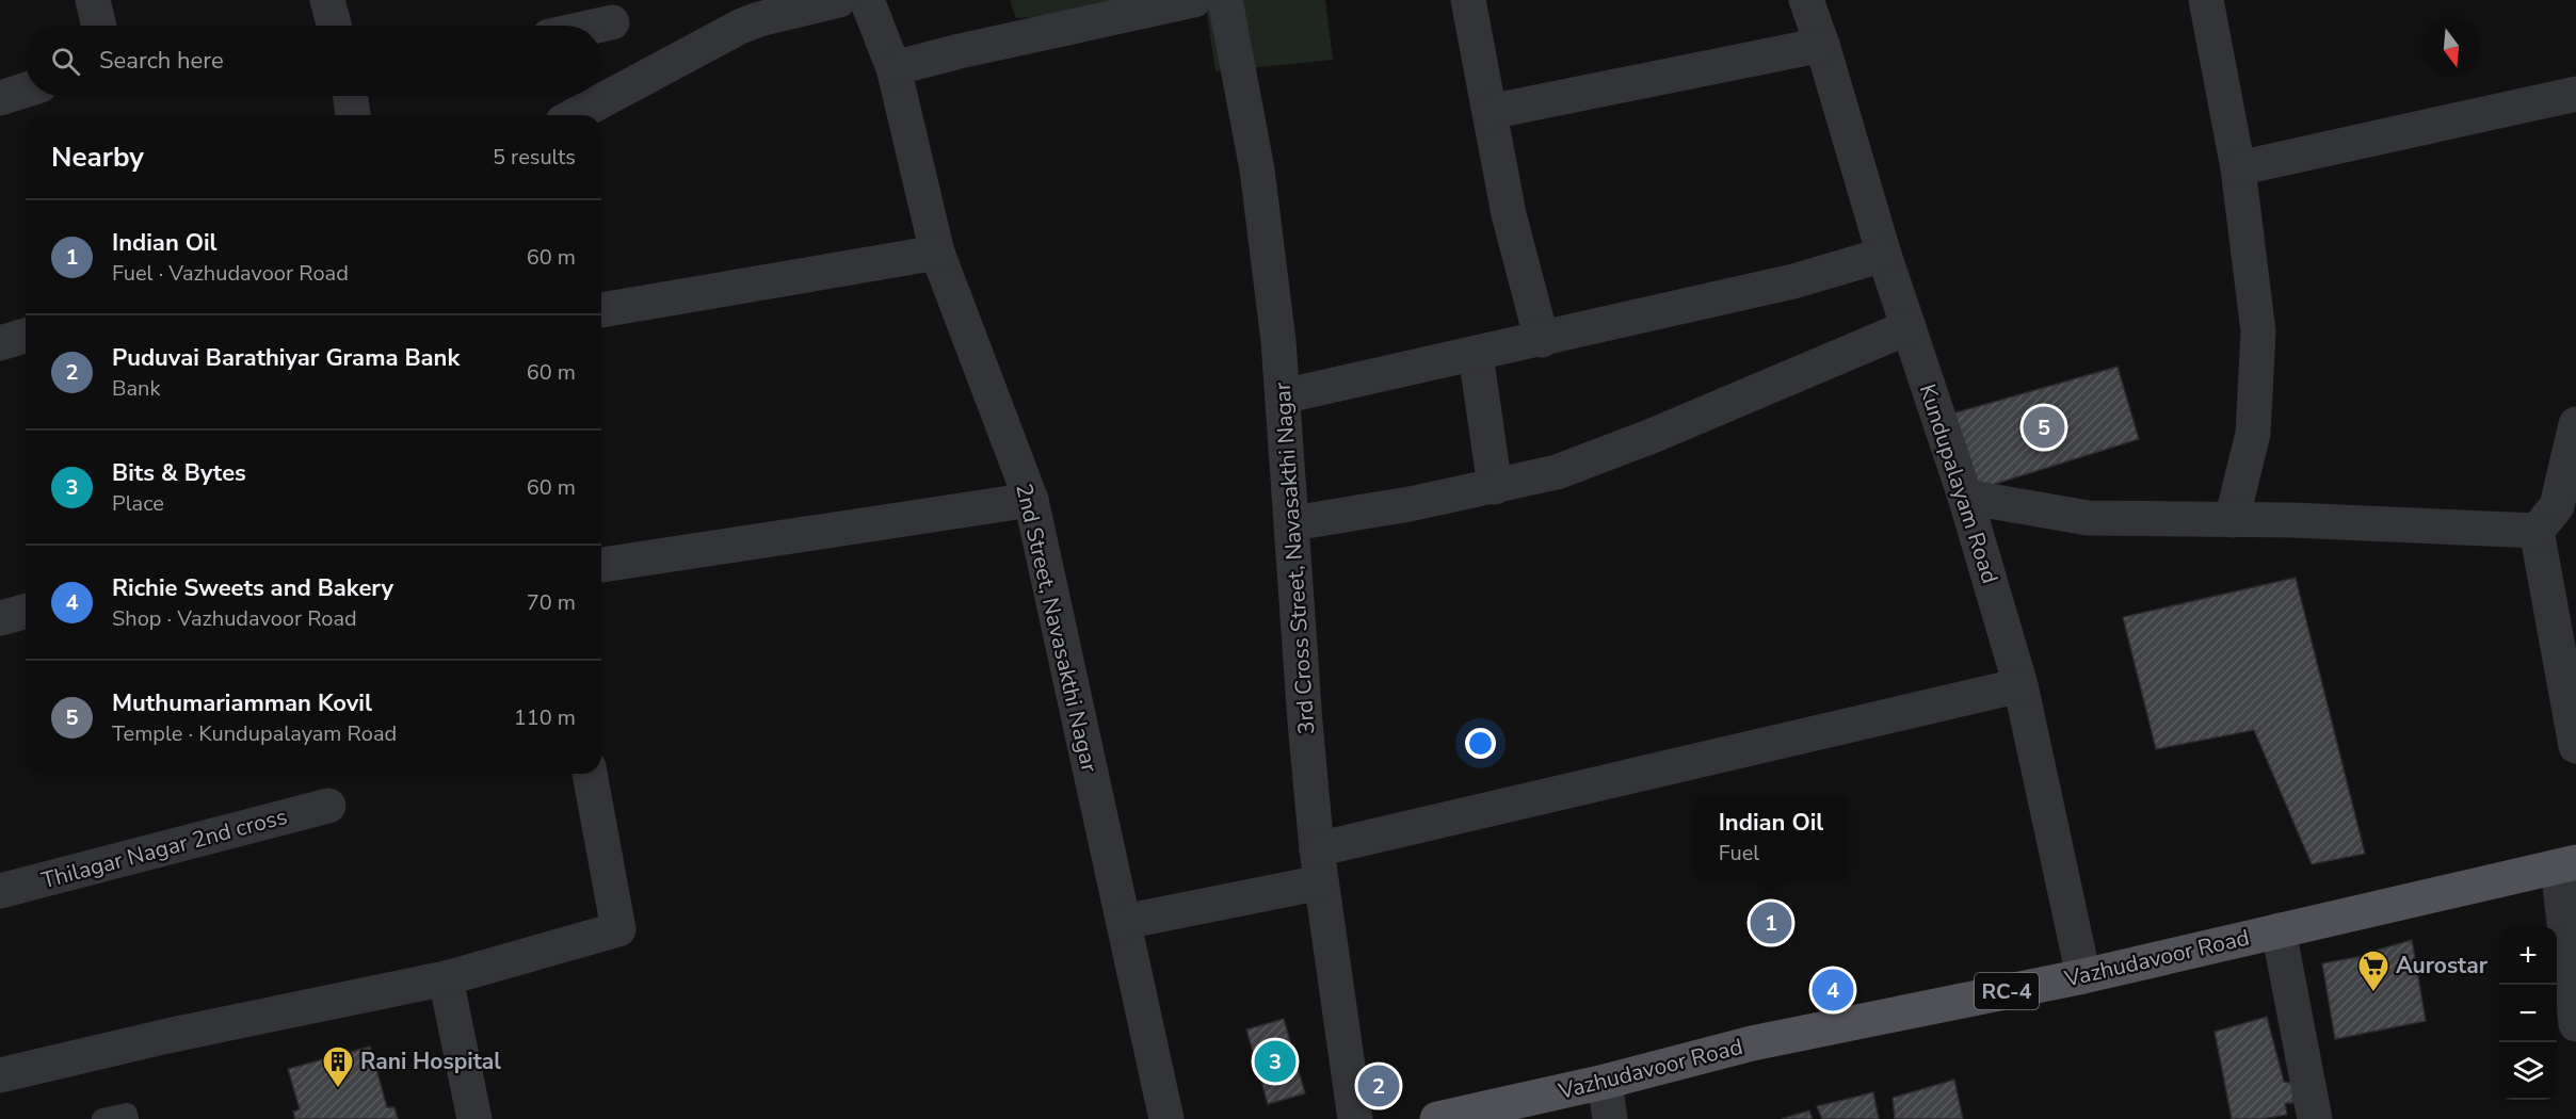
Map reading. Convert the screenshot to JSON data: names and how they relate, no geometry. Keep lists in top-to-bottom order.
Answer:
{
  "streets": {
    "main road": ["Vazhudavoor Road", "RC-4"],
    "street": [
      "Kundupalayam Road",
      "3rd Cross Street, Navasakthi Nagar",
      "2nd Street, Navasakthi Nagar",
      "Thilagar Nagar 2nd cross"
    ]
  },
  "crossings": [
    ["Kundupalayam Road", "Vazhudavoor Road"]
  ],
  "places": {
    "supermarket": ["Aurostar"],
    "building": ["Rani Hospital"]
  },
  "north": "bottom",
  "page": {
    "search": "Search here",
    "heading": ["Nearby", "5 results"],
    "list": [
      {
        "mark": "1",
        "name": "Indian Oil",
        "note": "Fuel · Vazhudavoor Road",
        "value": "60 m"
      },
      {
        "mark": "2",
        "name": "Puduvai Barathiyar Grama Bank",
        "note": "Bank",
        "value": "60 m"
      },
      {
        "mark": "3",
        "name": "Bits & Bytes",
        "note": "Place",
        "value": "60 m"
      },
      {
        "mark": "4",
        "name": "Richie Sweets and Bakery",
        "note": "Shop · Vazhudavoor Road",
        "value": "70 m"
      },
      {
        "mark": "5",
        "name": "Muthumariamman Kovil",
        "note": "Temple · Kundupalayam Road",
        "value": "110 m"
      }
    ],
    "pins": [
      "5",
      "1",
      "4",
      "3",
      "2"
    ],
    "popup": ["Indian Oil", "Fuel"],
    "map_buttons": ["+", "−"]
  }
}
